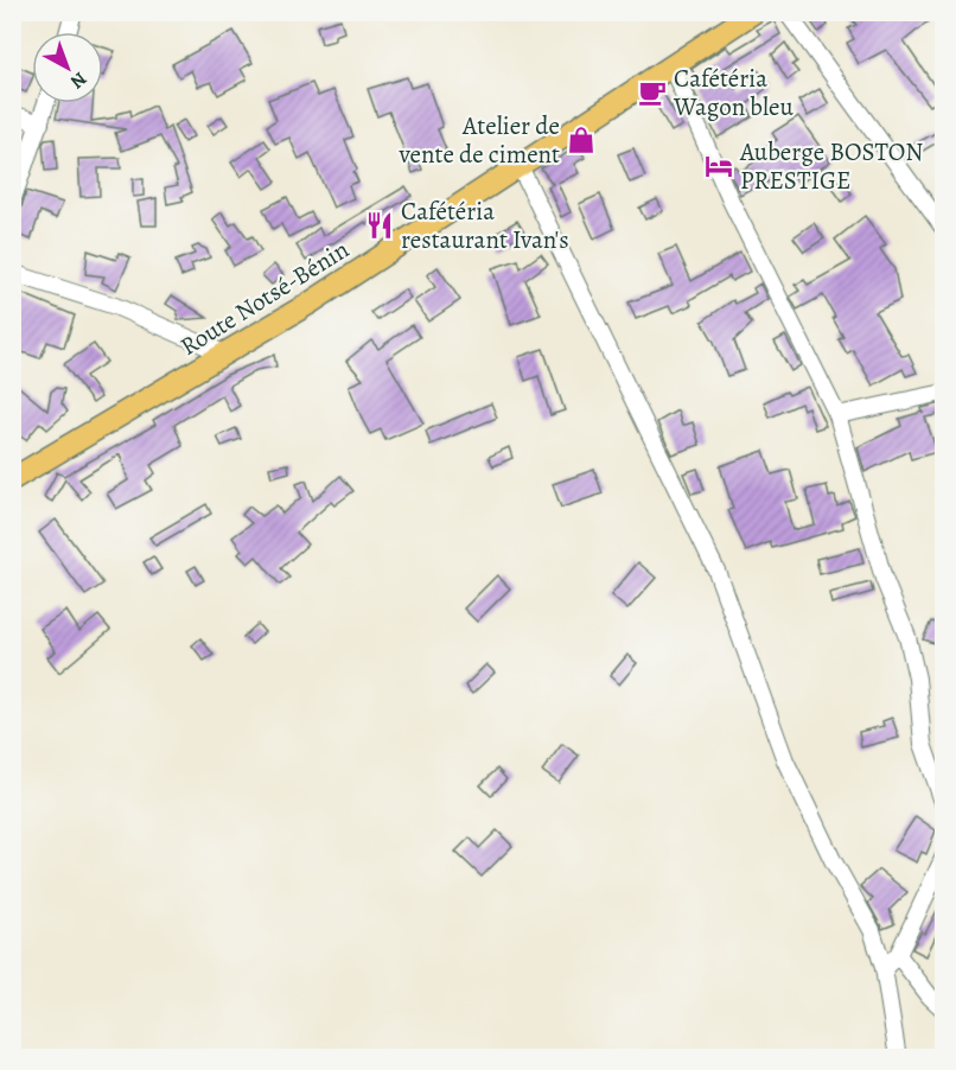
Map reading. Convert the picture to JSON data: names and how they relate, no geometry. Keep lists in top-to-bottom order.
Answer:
{
  "streets": {
    "main road": ["Route Notsé-Bénin"]
  },
  "places": {
    "cafe": ["Cafétéria Wagon bleu"],
    "shop": ["Atelier de vente de ciment"],
    "hotel": ["Auberge BOSTON PRESTIGE"],
    "restaurant": ["Cafétéria restaurant Ivan's"]
  },
  "north": "bottom right"
}
